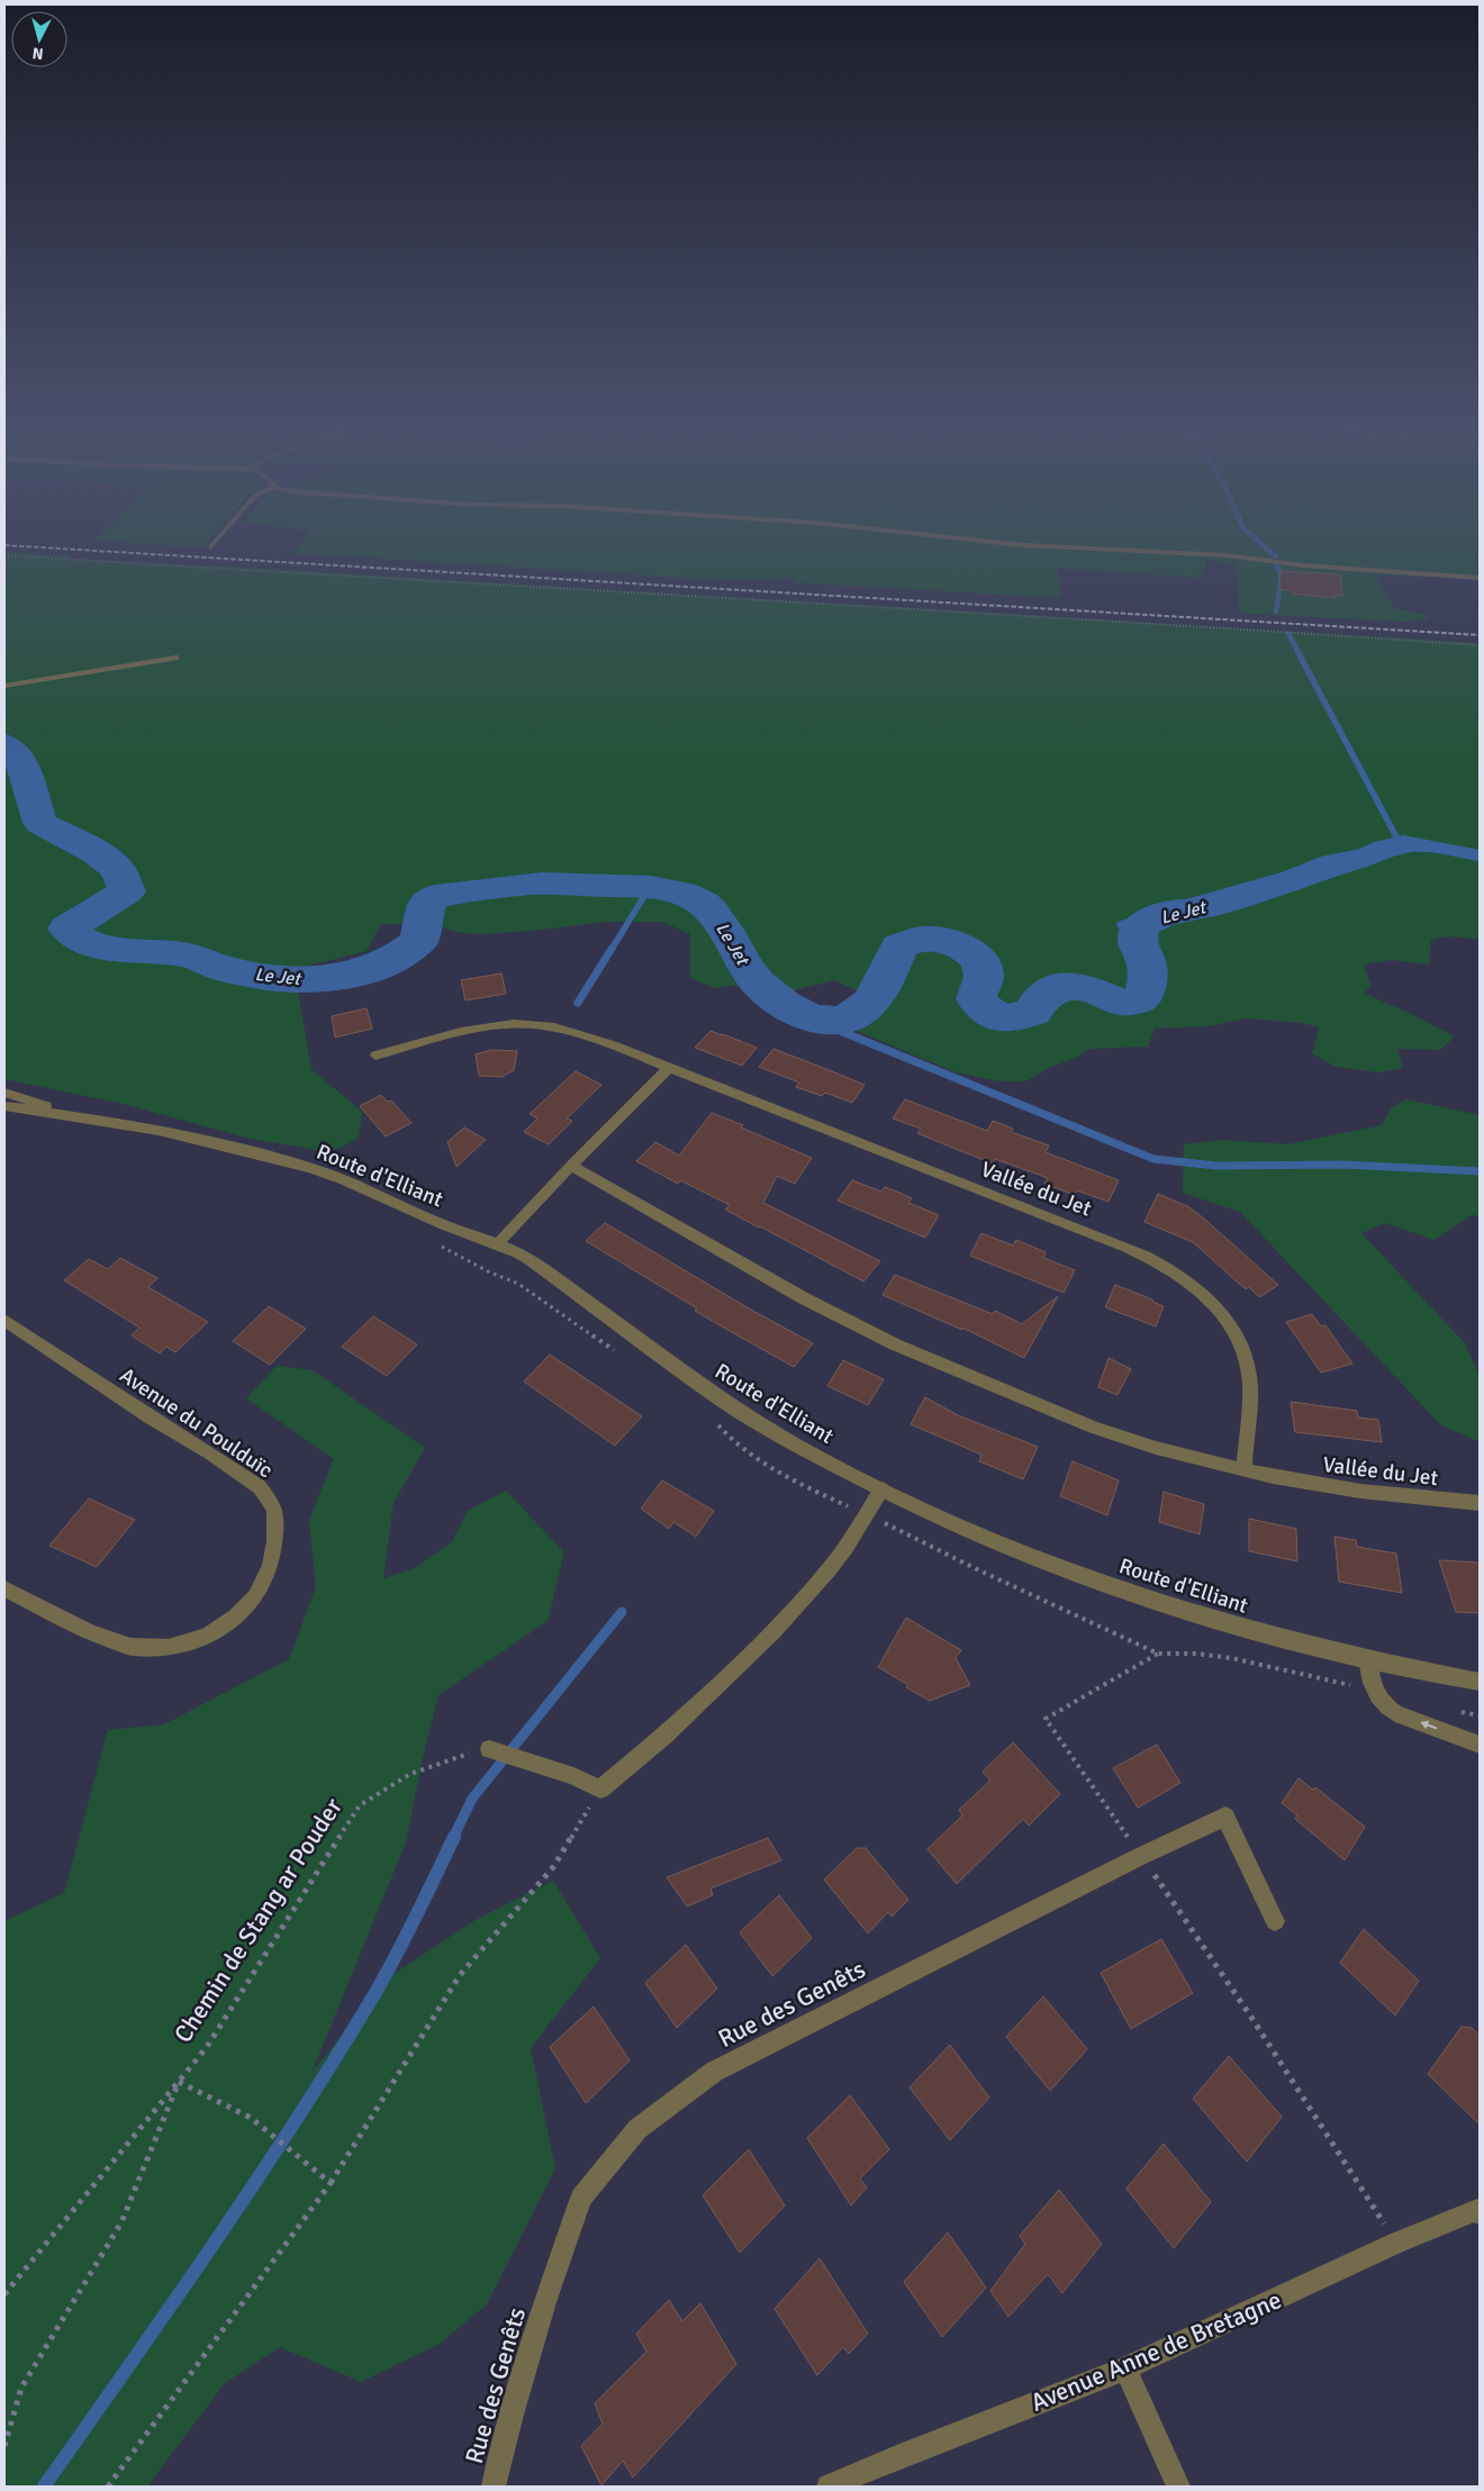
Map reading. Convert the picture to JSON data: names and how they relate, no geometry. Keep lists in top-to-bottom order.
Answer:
{
  "streets": {
    "street": [
      "Route d'Elliant",
      "Vallée du Jet",
      "Avenue du Poulduïc",
      "Rue des Genêts",
      "Avenue Anne de Bretagne"
    ],
    "path": ["Chemin de Stang ar Pouder"]
  },
  "water": ["Le Jet"],
  "north": "bottom"
}
